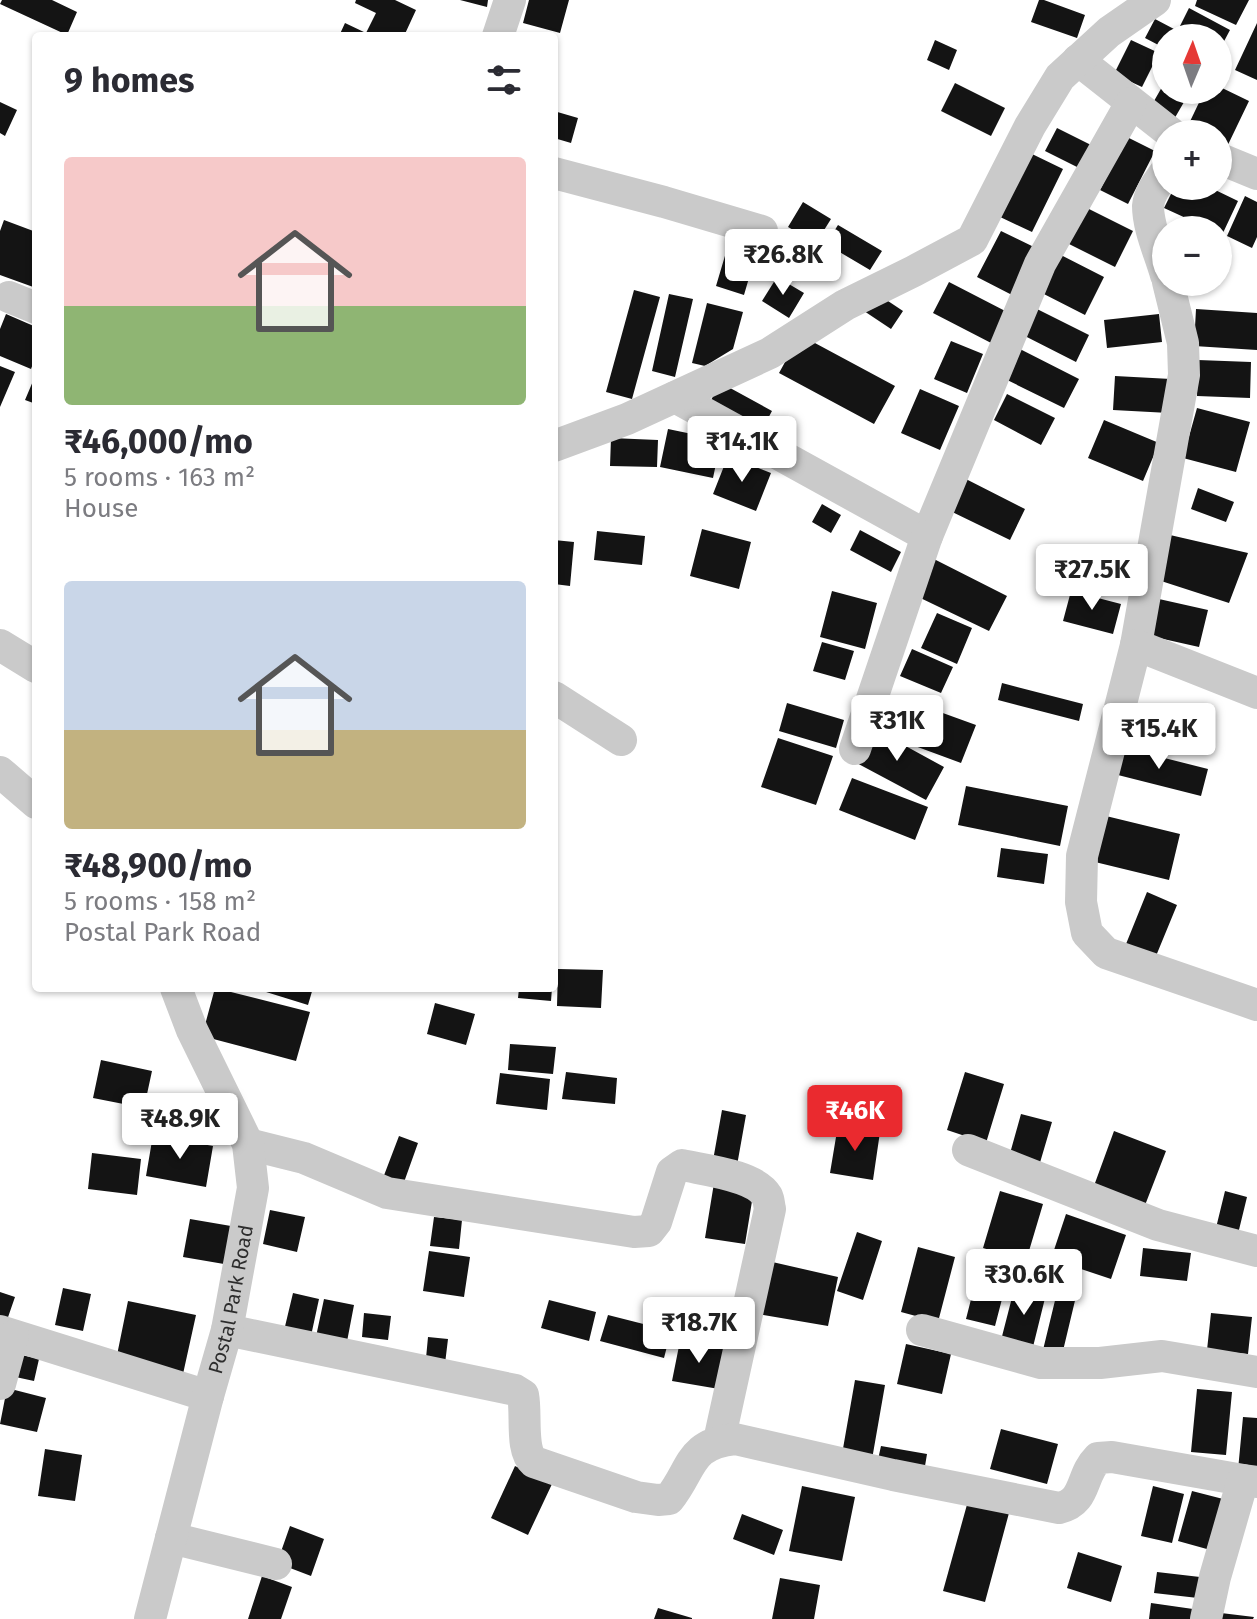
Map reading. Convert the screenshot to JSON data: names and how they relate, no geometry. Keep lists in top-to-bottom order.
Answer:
{
  "streets": {
    "street": ["Postal Park Road"]
  },
  "north": "top",
  "page": {
    "map_buttons": ["+", "−"],
    "heading": "9 homes",
    "list": [
      {
        "name": "₹46,000/mo",
        "note": "5 rooms · 163 m² · House"
      },
      {
        "name": "₹48,900/mo",
        "note": "5 rooms · 158 m² · Postal Park Road"
      }
    ],
    "price": [
      "₹26.8K",
      "₹14.1K",
      "₹27.5K",
      "₹31K",
      "₹15.4K",
      "₹46K",
      "₹48.9K",
      "₹30.6K",
      "₹18.7K"
    ]
  }
}
